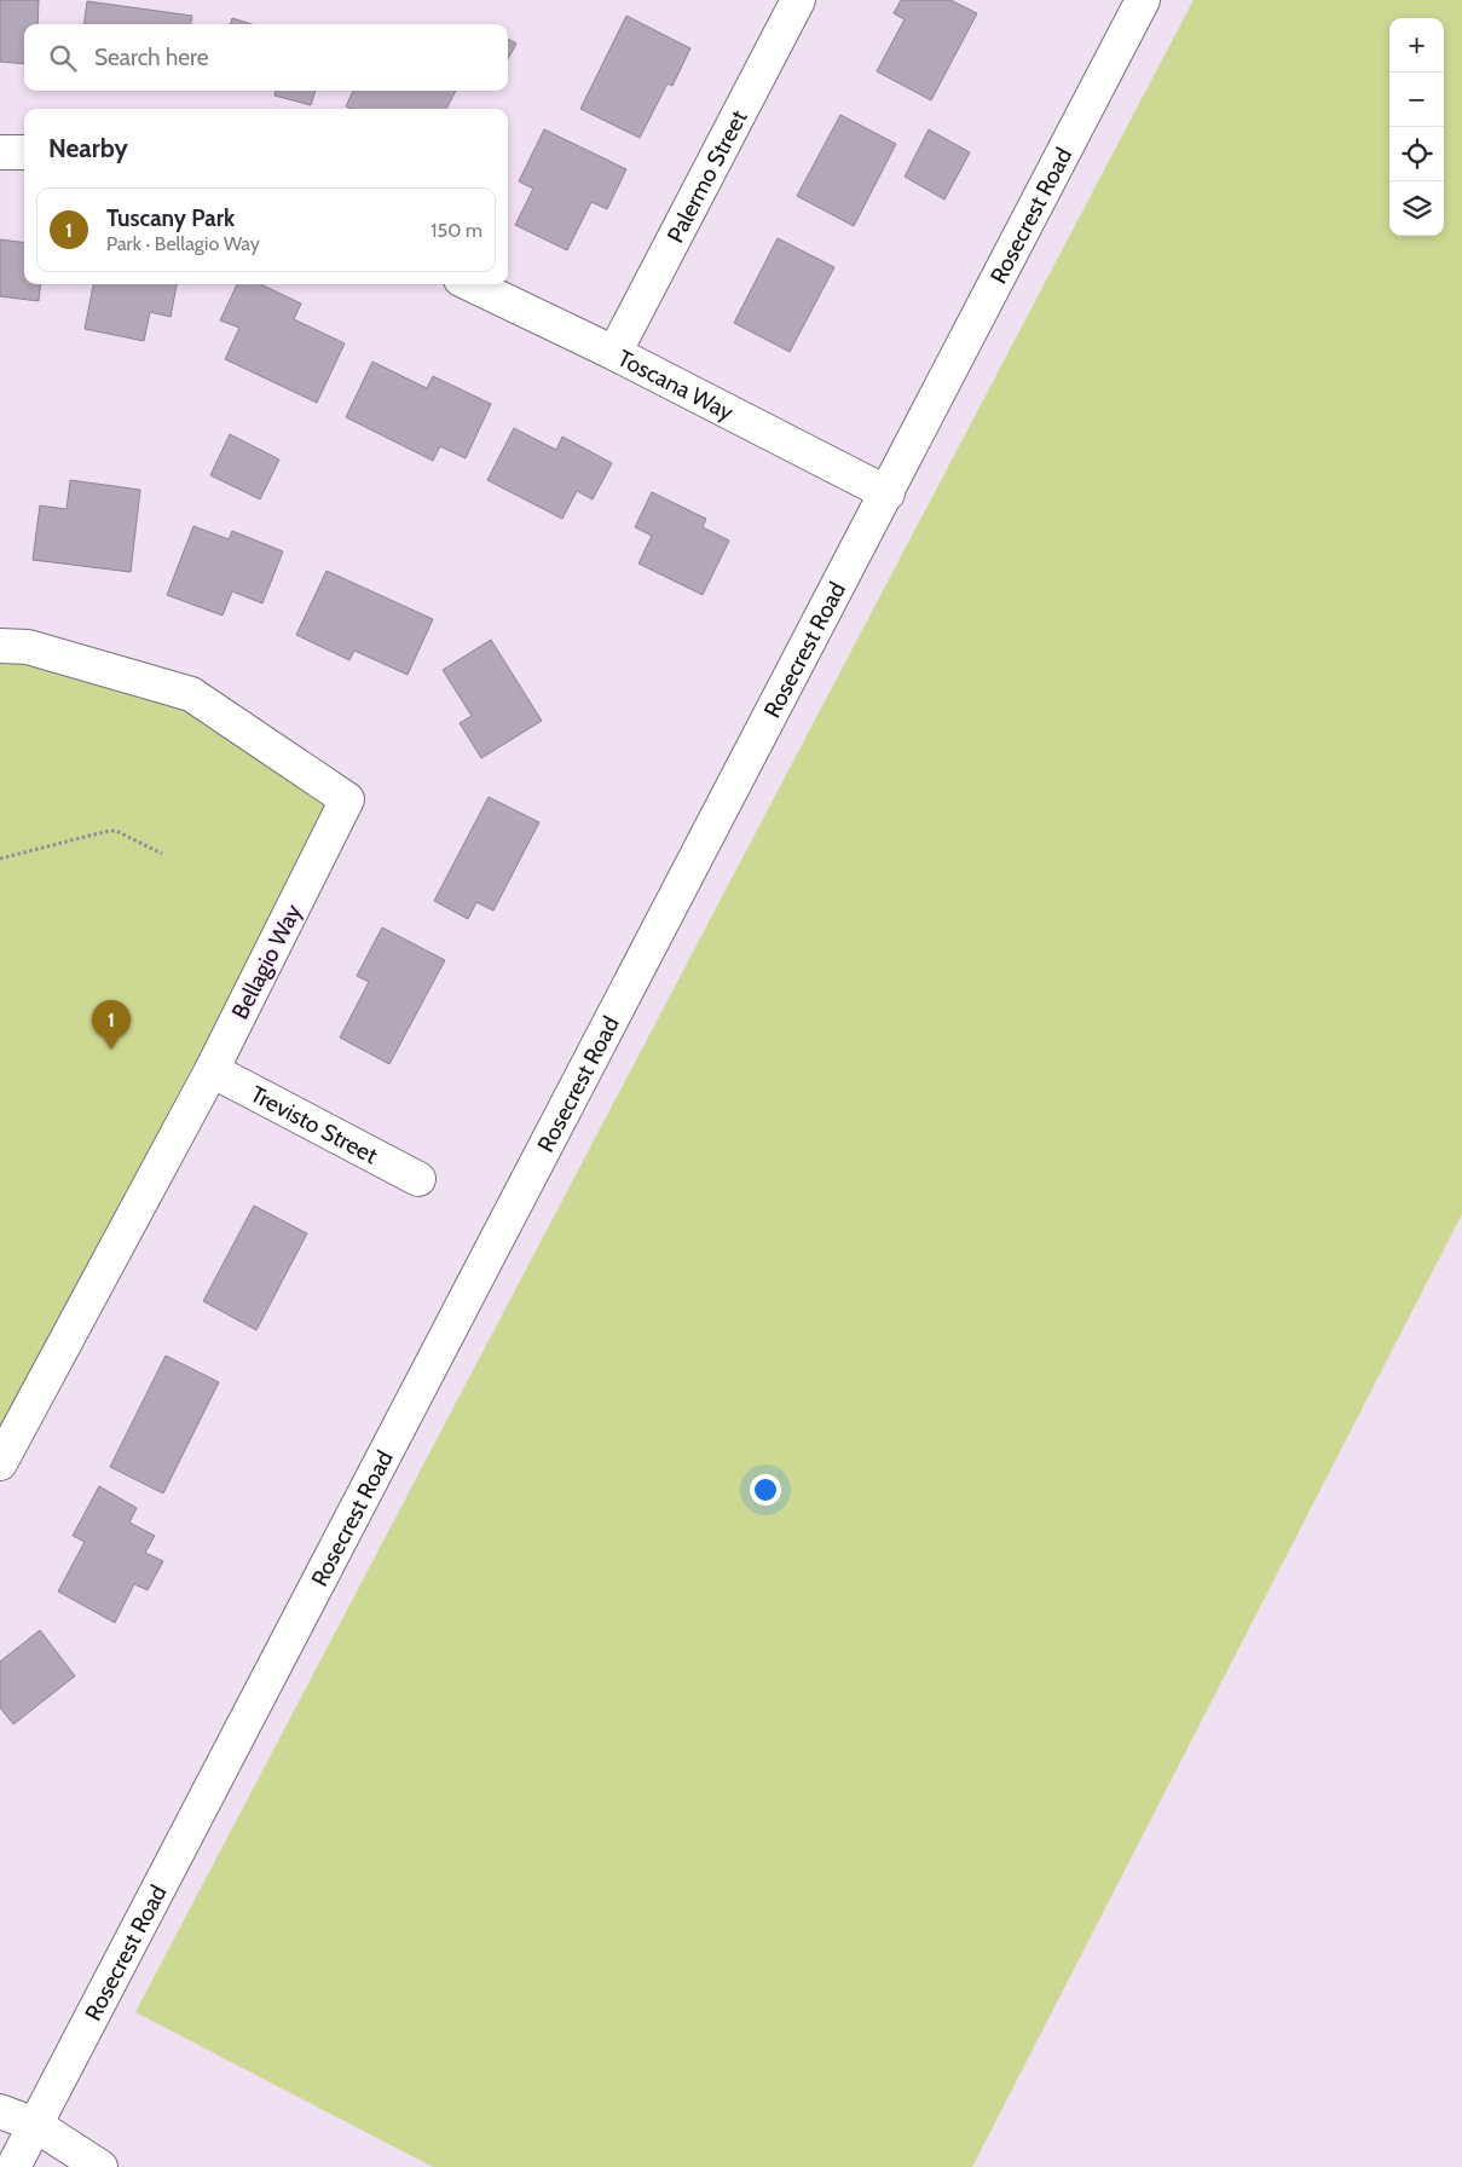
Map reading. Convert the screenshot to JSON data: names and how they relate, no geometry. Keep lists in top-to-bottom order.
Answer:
{
  "streets": {
    "main road": [
      "Palermo Street",
      "Rosecrest Road",
      "Toscana Way",
      "Bellagio Way",
      "Trevisto Street"
    ]
  },
  "crossings": [
    ["Palermo Street", "Toscana Way"],
    ["Rosecrest Road", "Toscana Way"],
    ["Bellagio Way", "Trevisto Street"]
  ],
  "page": {
    "map_buttons": ["+", "−"],
    "search": "Search here",
    "heading": "Nearby",
    "list": [
      {
        "mark": "1",
        "name": "Tuscany Park",
        "note": "Park · Bellagio Way",
        "value": "150 m"
      }
    ],
    "pins": "1"
  }
}
